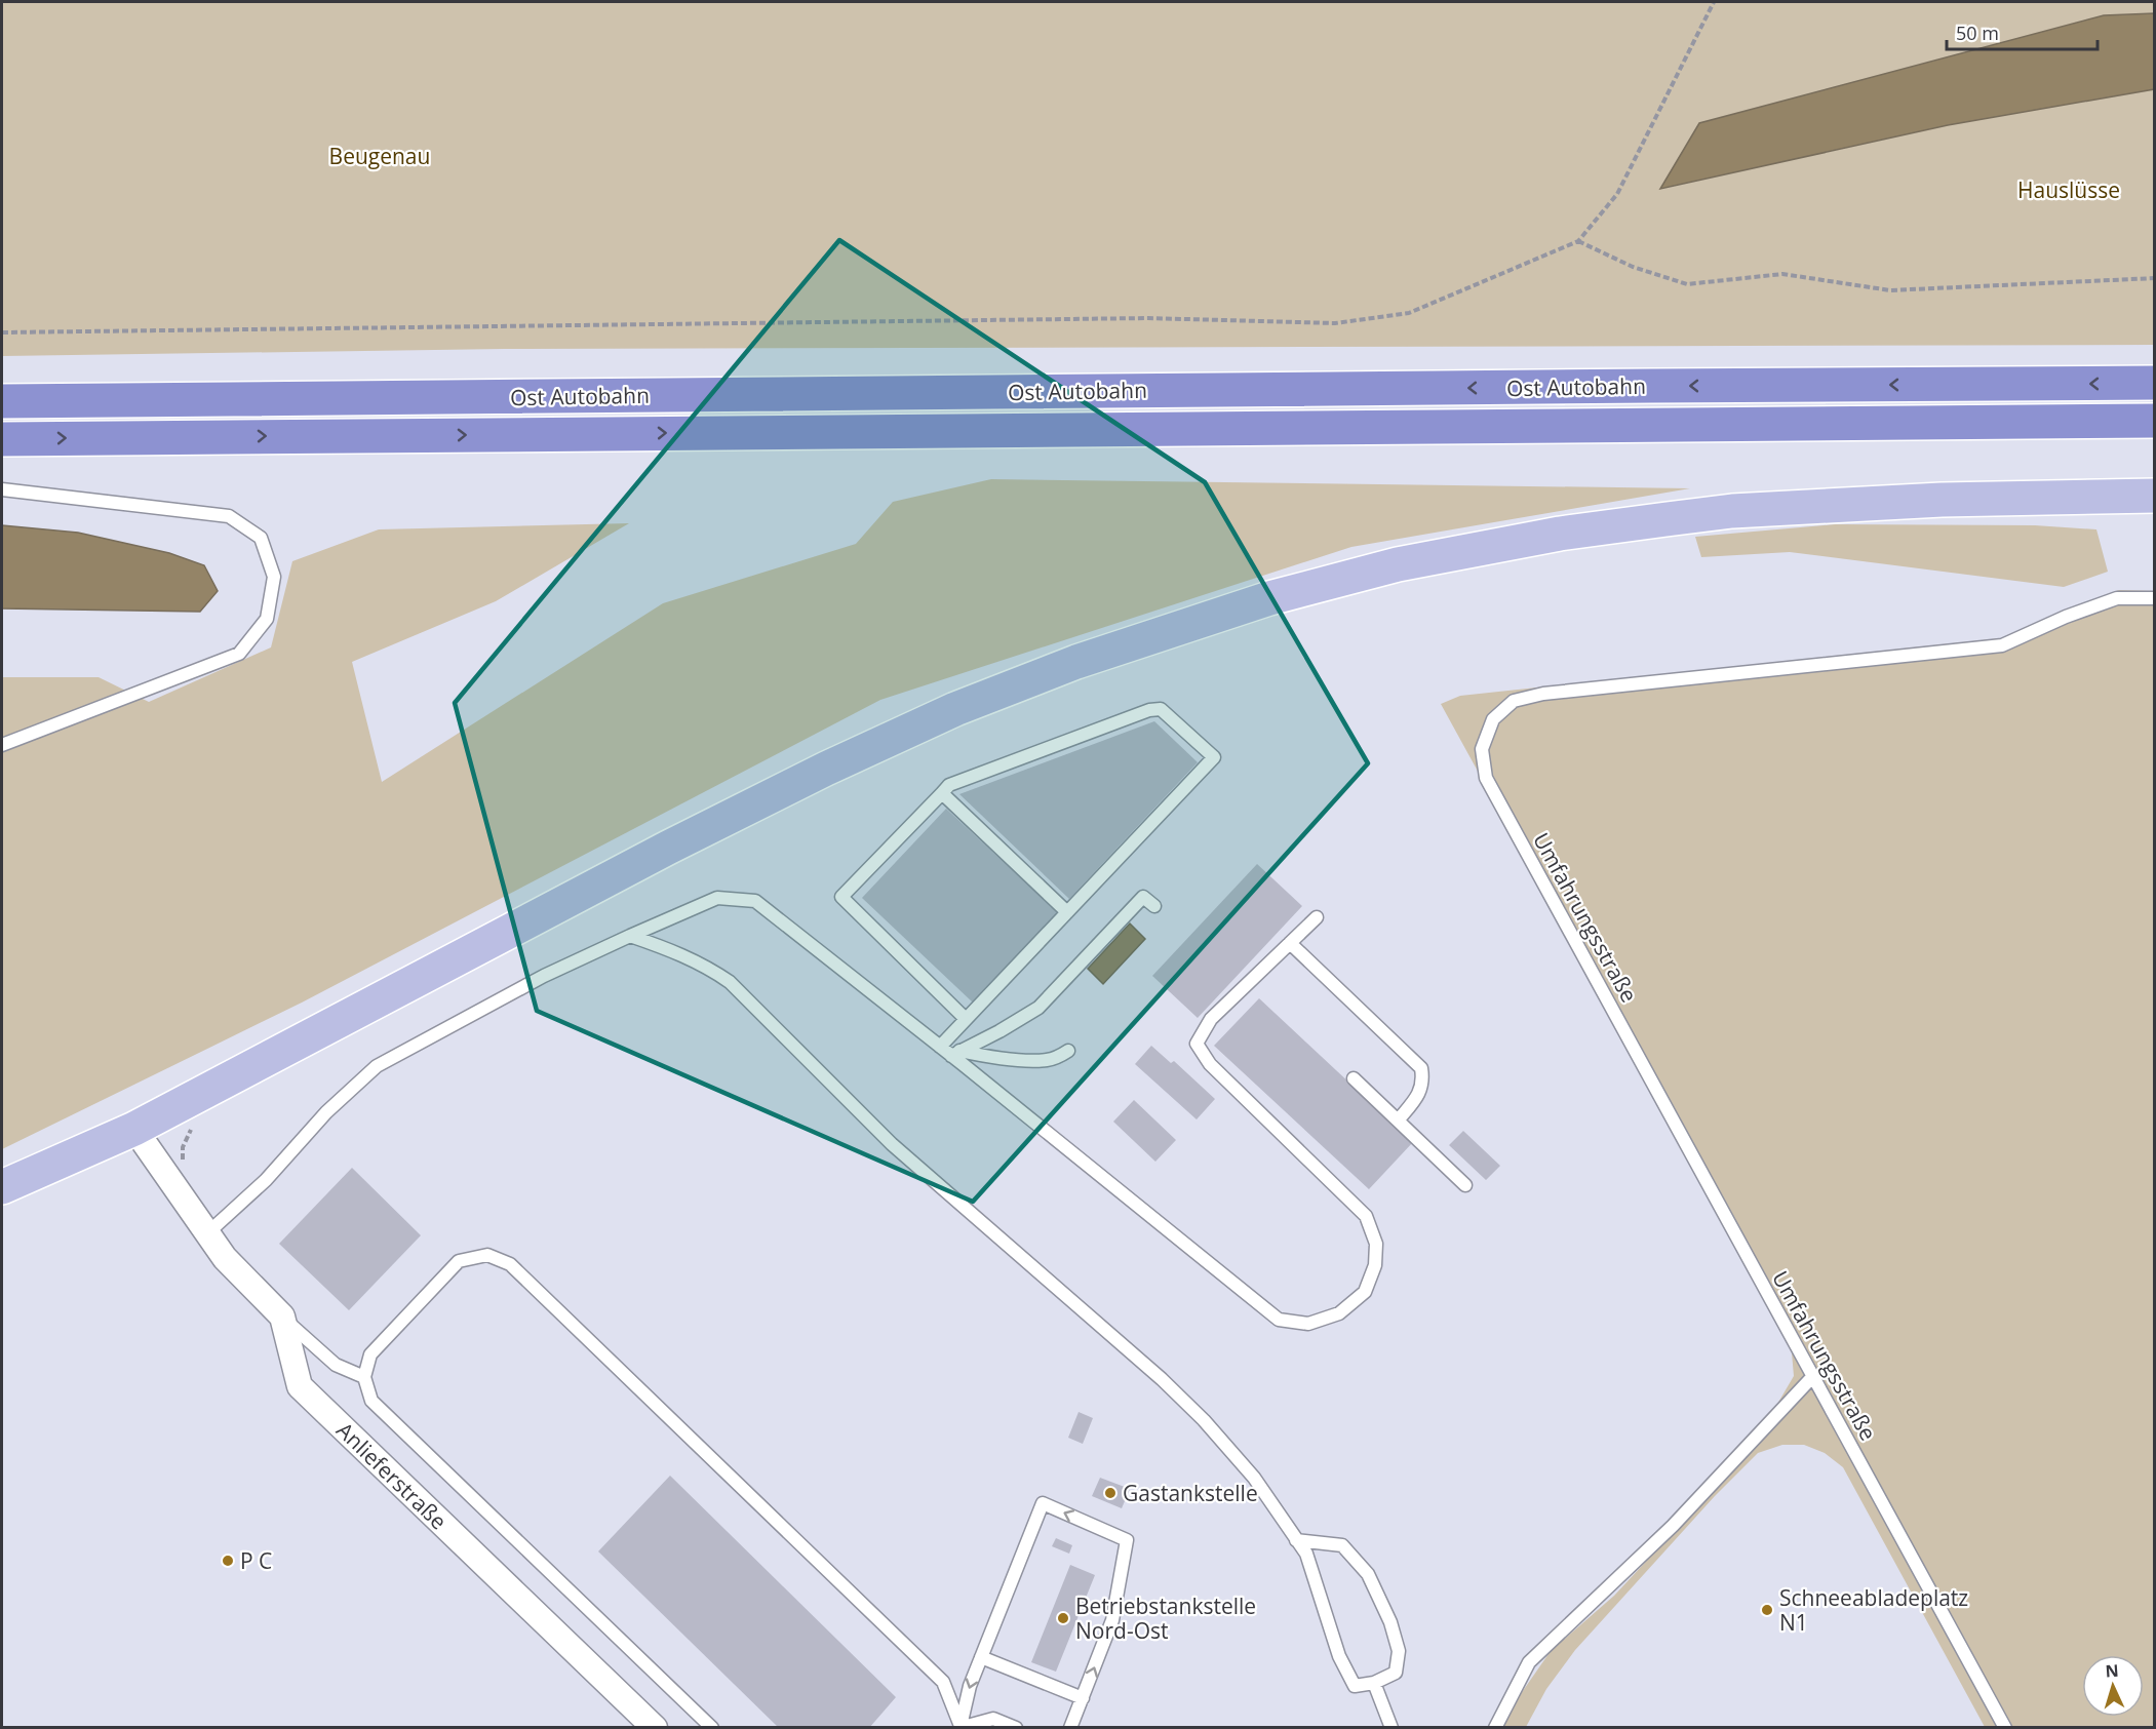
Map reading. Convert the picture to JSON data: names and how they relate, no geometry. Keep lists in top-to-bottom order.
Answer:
{
  "streets": {
    "highway": ["Ost Autobahn"],
    "street": ["Anlieferstraße"],
    "lane": ["Umfahrungsstraße"]
  },
  "parks": ["Beugenau", "Hauslüsse"],
  "places": [
    "Gastankstelle",
    "P C",
    "Schneeabladeplatz N1",
    "Betriebstankstelle Nord-Ost"
  ],
  "scale_bar": "50 m",
  "north": "top"
}
